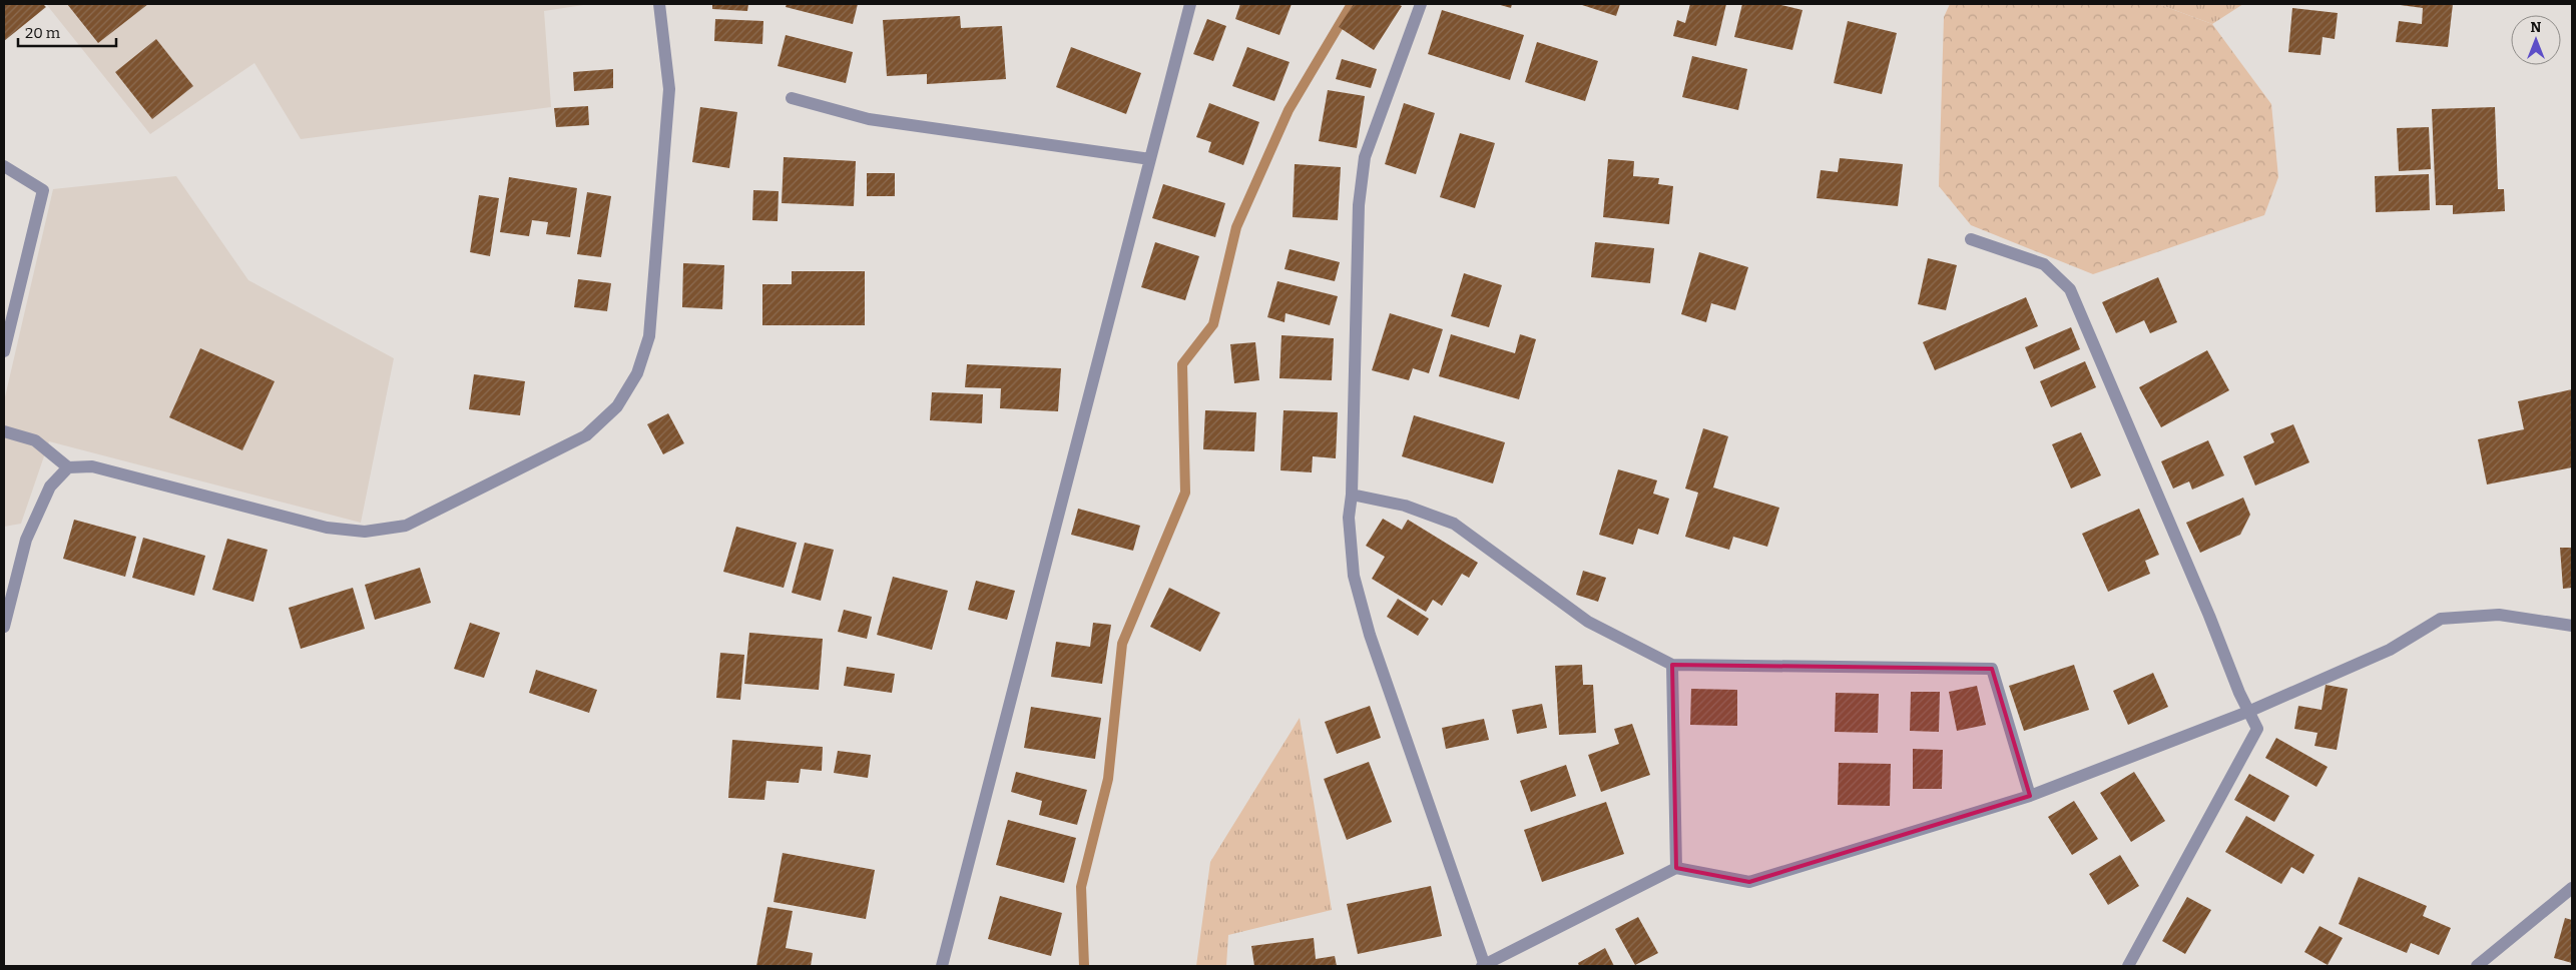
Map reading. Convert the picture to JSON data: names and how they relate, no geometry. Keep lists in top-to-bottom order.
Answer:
{
  "scale_bar": "20 m",
  "north": "top"
}
